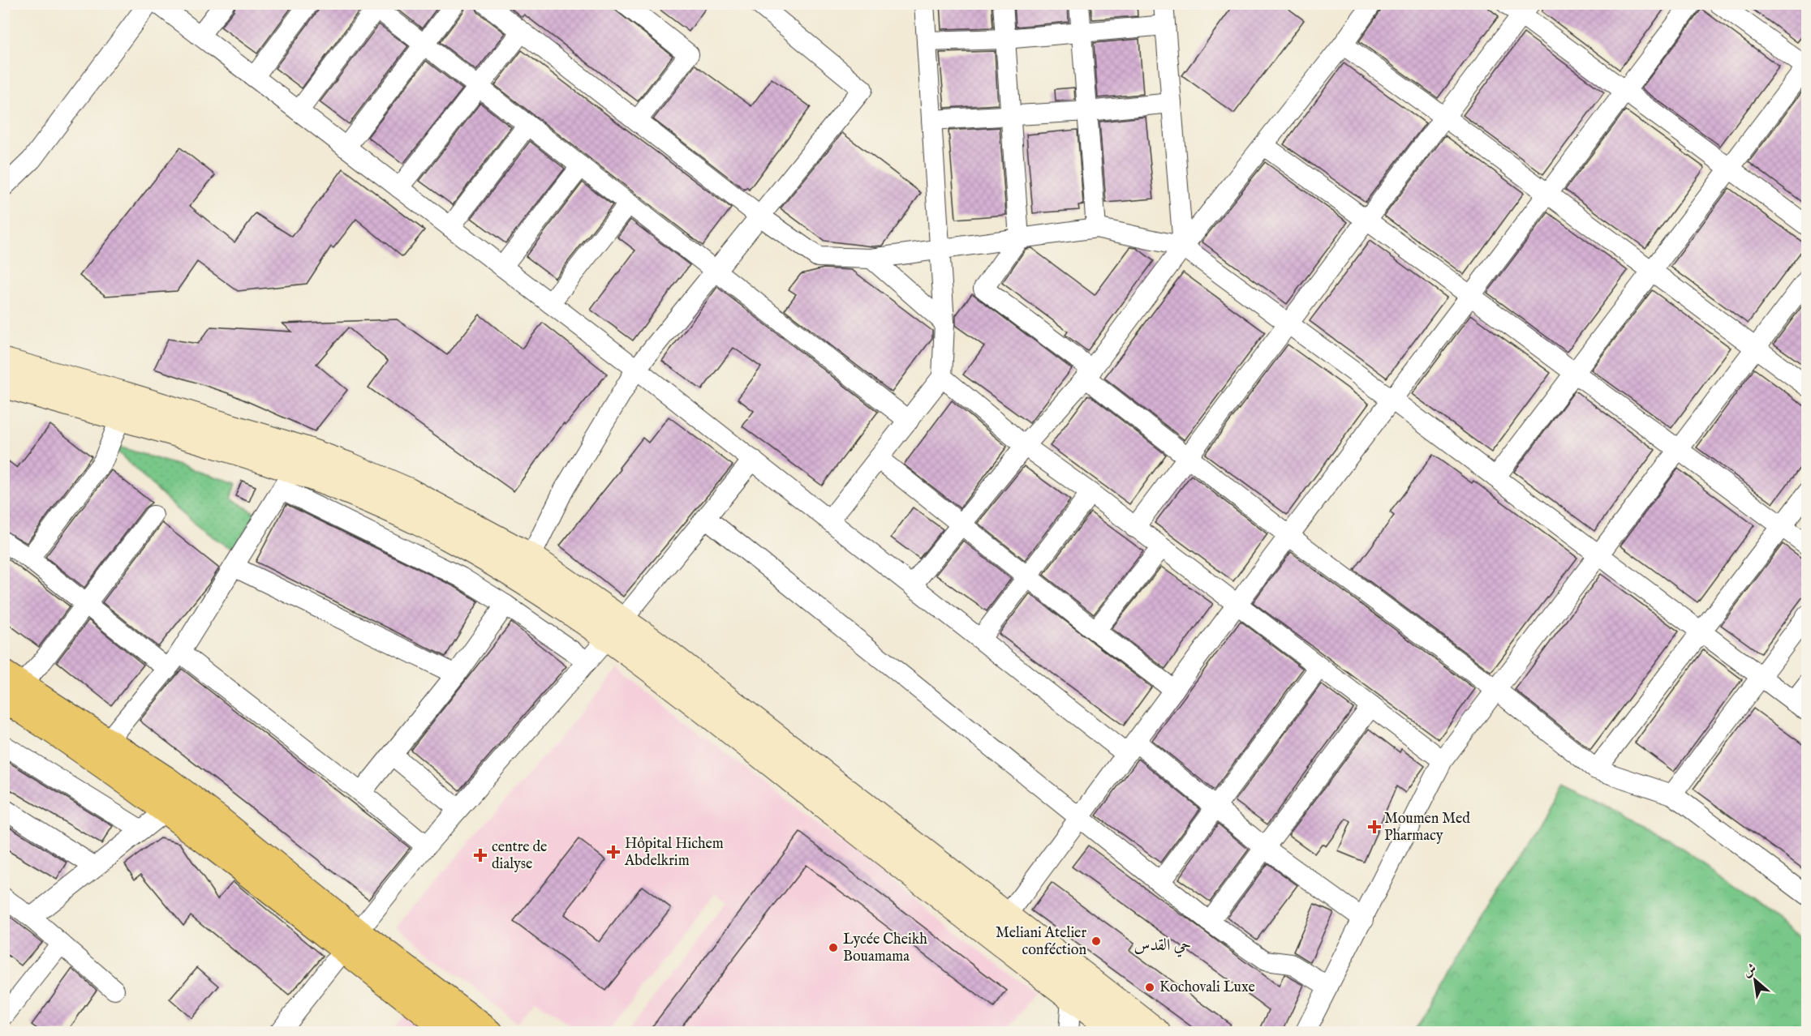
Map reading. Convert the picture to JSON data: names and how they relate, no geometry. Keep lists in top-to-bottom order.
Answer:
{
  "districts": ["حي القدس"],
  "places": {
    "health": ["Moumen Med Pharmacy", "Hôpital Hichem Abdelkrim", "centre de dialyse"],
    "other": ["Meliani Atelier conféction", "Lycée Cheikh Bouamama", "Kochovali Luxe"]
  },
  "north": "top left"
}
